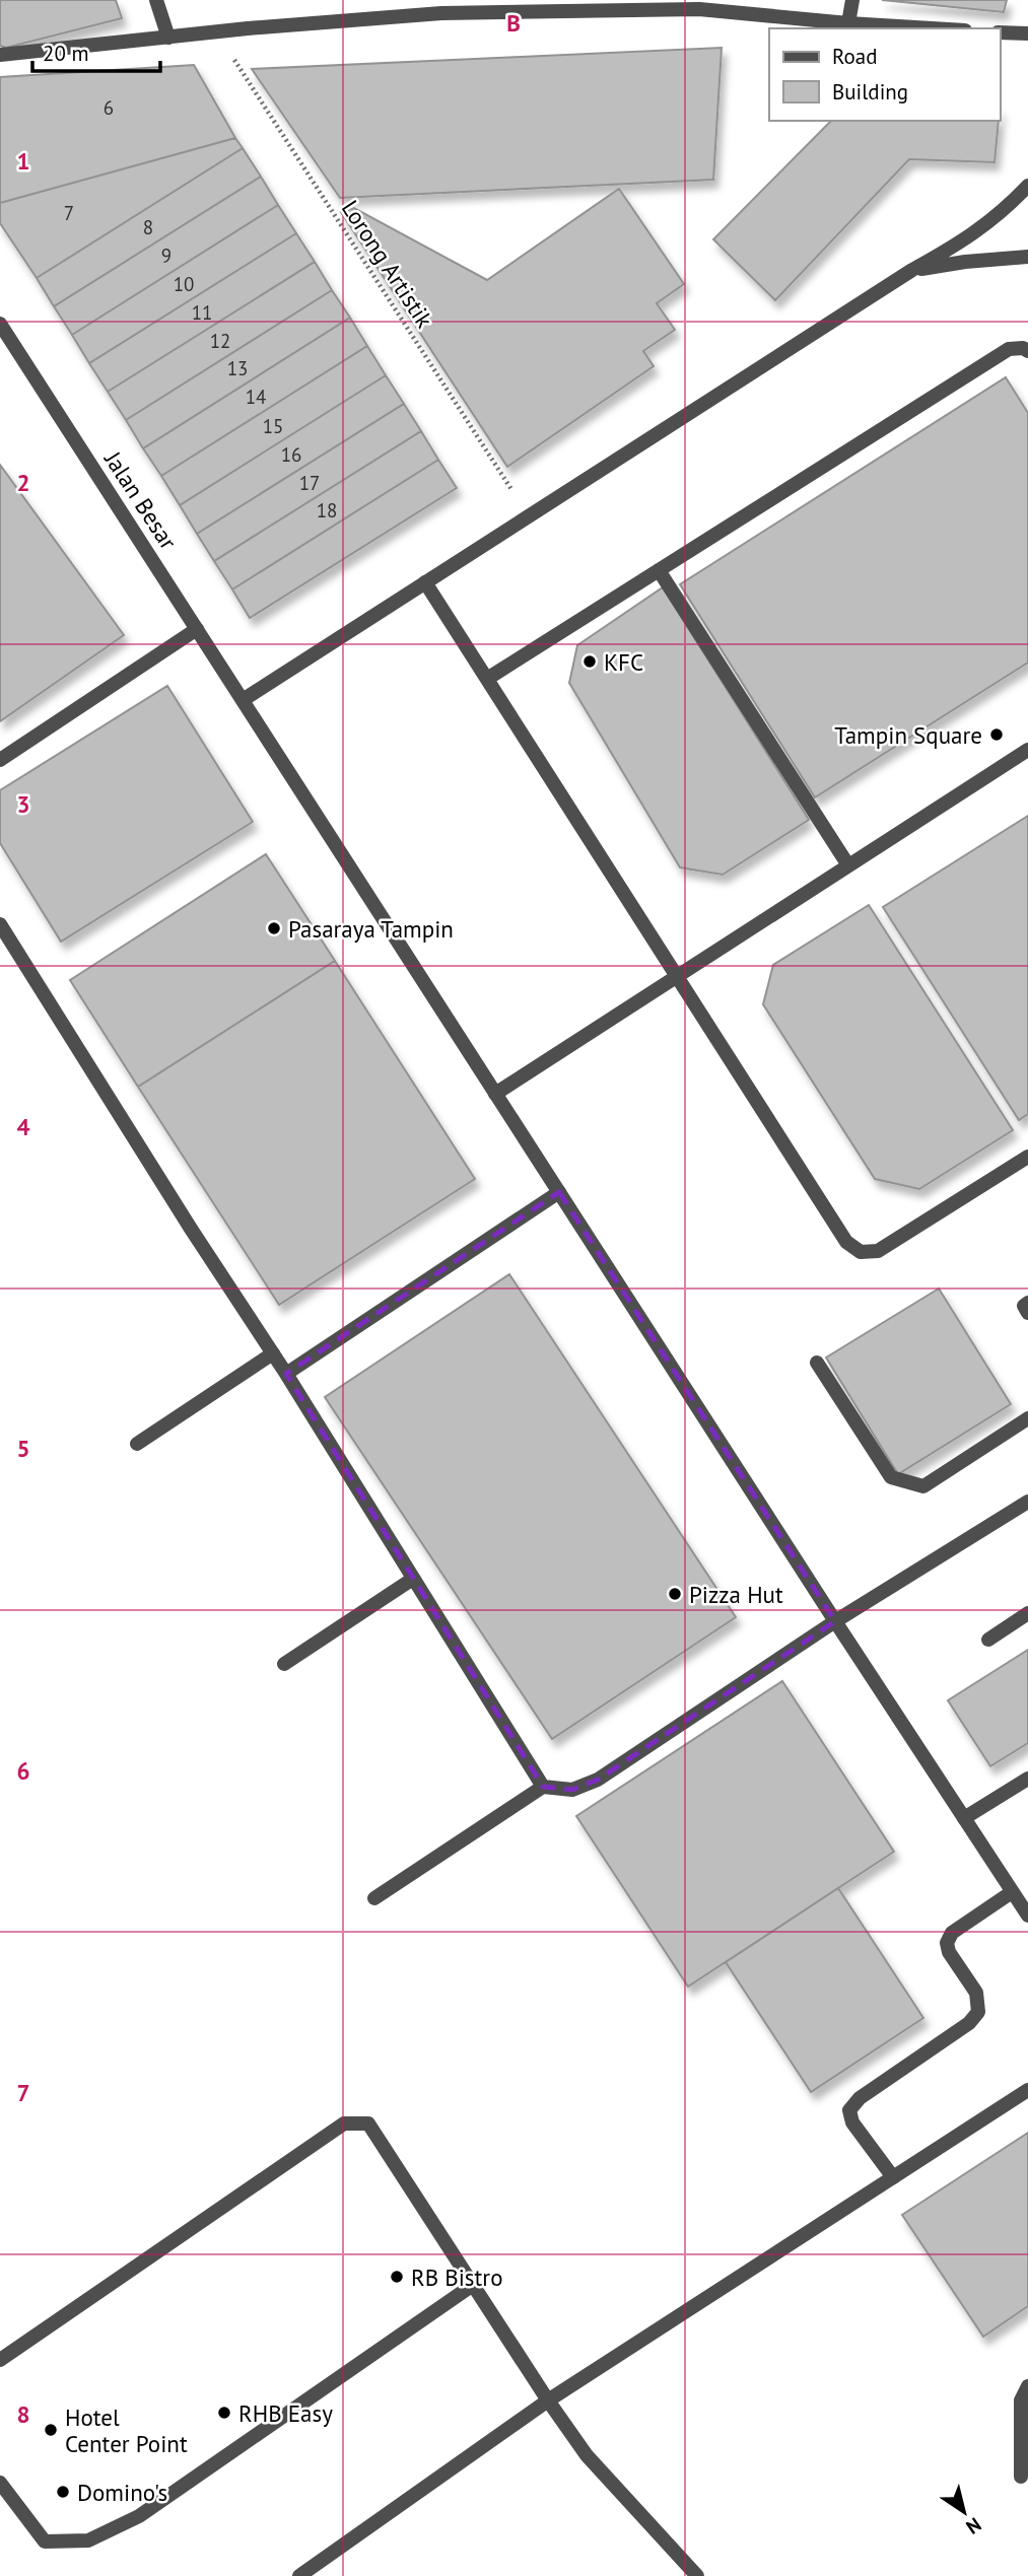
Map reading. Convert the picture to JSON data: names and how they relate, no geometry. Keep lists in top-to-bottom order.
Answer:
{
  "streets": {
    "street": ["Jalan Besar"],
    "path": ["Lorong Artistik"]
  },
  "places": [
    "KFC",
    "Tampin Square",
    "Pasaraya Tampin",
    "Pizza Hut",
    "RB Bistro",
    "RHB Easy",
    "Hotel Center Point",
    "Domino's"
  ],
  "house_numbers": [
    "6",
    "7",
    "8",
    "9",
    "10",
    "11",
    "12",
    "13",
    "14",
    "15",
    "16",
    "17",
    "18"
  ],
  "legend": ["Road", "Building"],
  "scale_bar": "20 m",
  "north": "bottom right",
  "grid": {
    "columns": ["B"],
    "rows": [
      "1",
      "2",
      "3",
      "4",
      "5",
      "6",
      "7",
      "8"
    ]
  }
}
